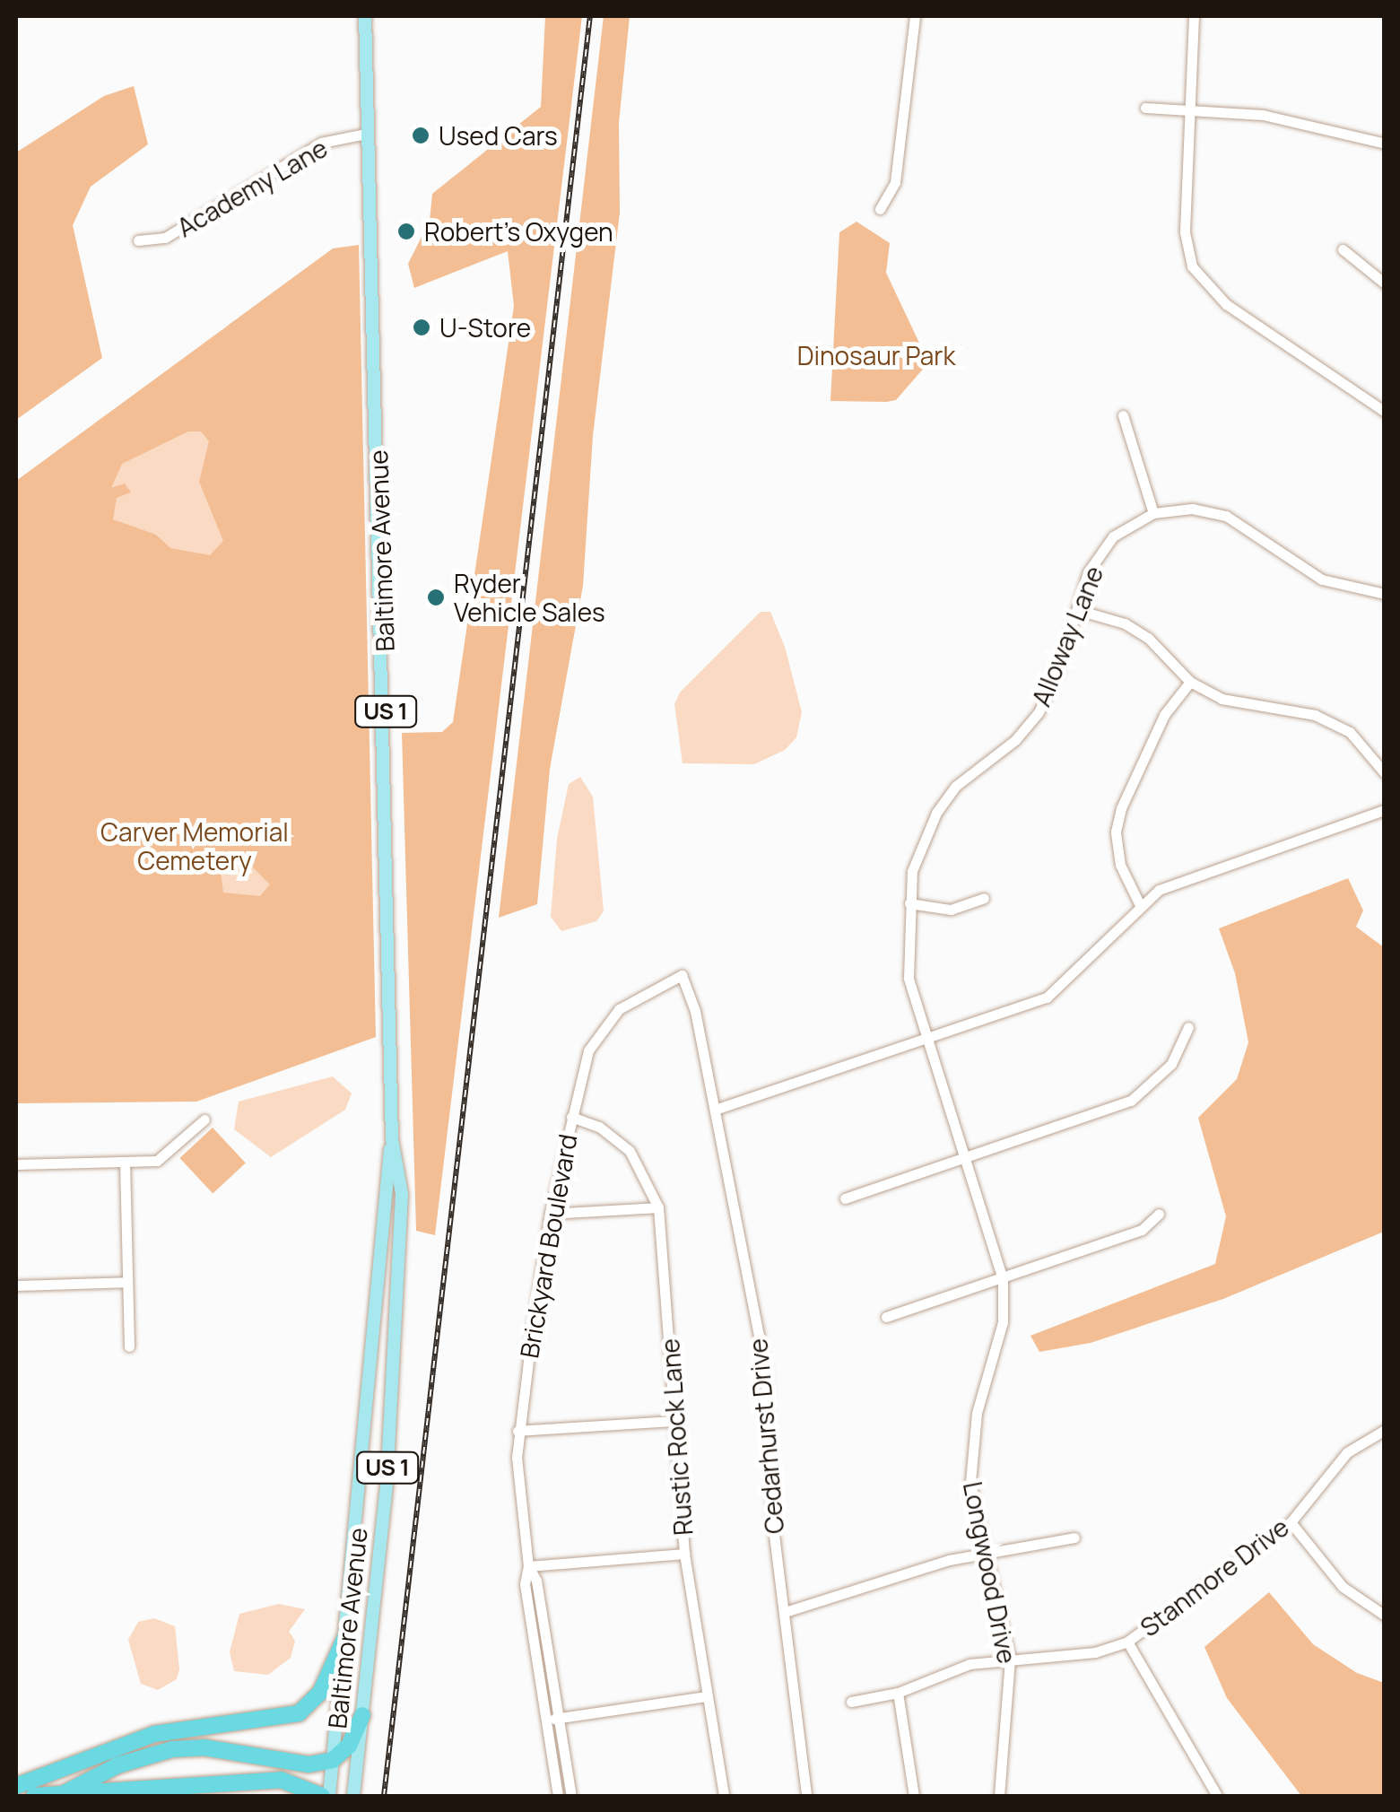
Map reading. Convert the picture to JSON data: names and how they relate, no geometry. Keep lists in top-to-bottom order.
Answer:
{
  "streets": {
    "main road": ["Baltimore Avenue", "US 1"],
    "street": [
      "Academy Lane",
      "Alloway Lane",
      "Brickyard Boulevard",
      "Cedarhurst Drive",
      "Rustic Rock Lane",
      "Longwood Drive",
      "Stanmore Drive"
    ]
  },
  "crossings": [
    ["Academy Lane", "Baltimore Avenue"],
    ["Alloway Lane", "Longwood Drive"],
    ["Brickyard Boulevard", "Cedarhurst Drive"],
    ["Brickyard Boulevard", "Rustic Rock Lane"],
    ["Longwood Drive", "Stanmore Drive"]
  ],
  "parks": ["Dinosaur Park", "Carver Memorial Cemetery"],
  "places": [
    "Used Cars",
    "Robert's Oxygen",
    "U-Store",
    "Ryder Vehicle Sales"
  ]
}
